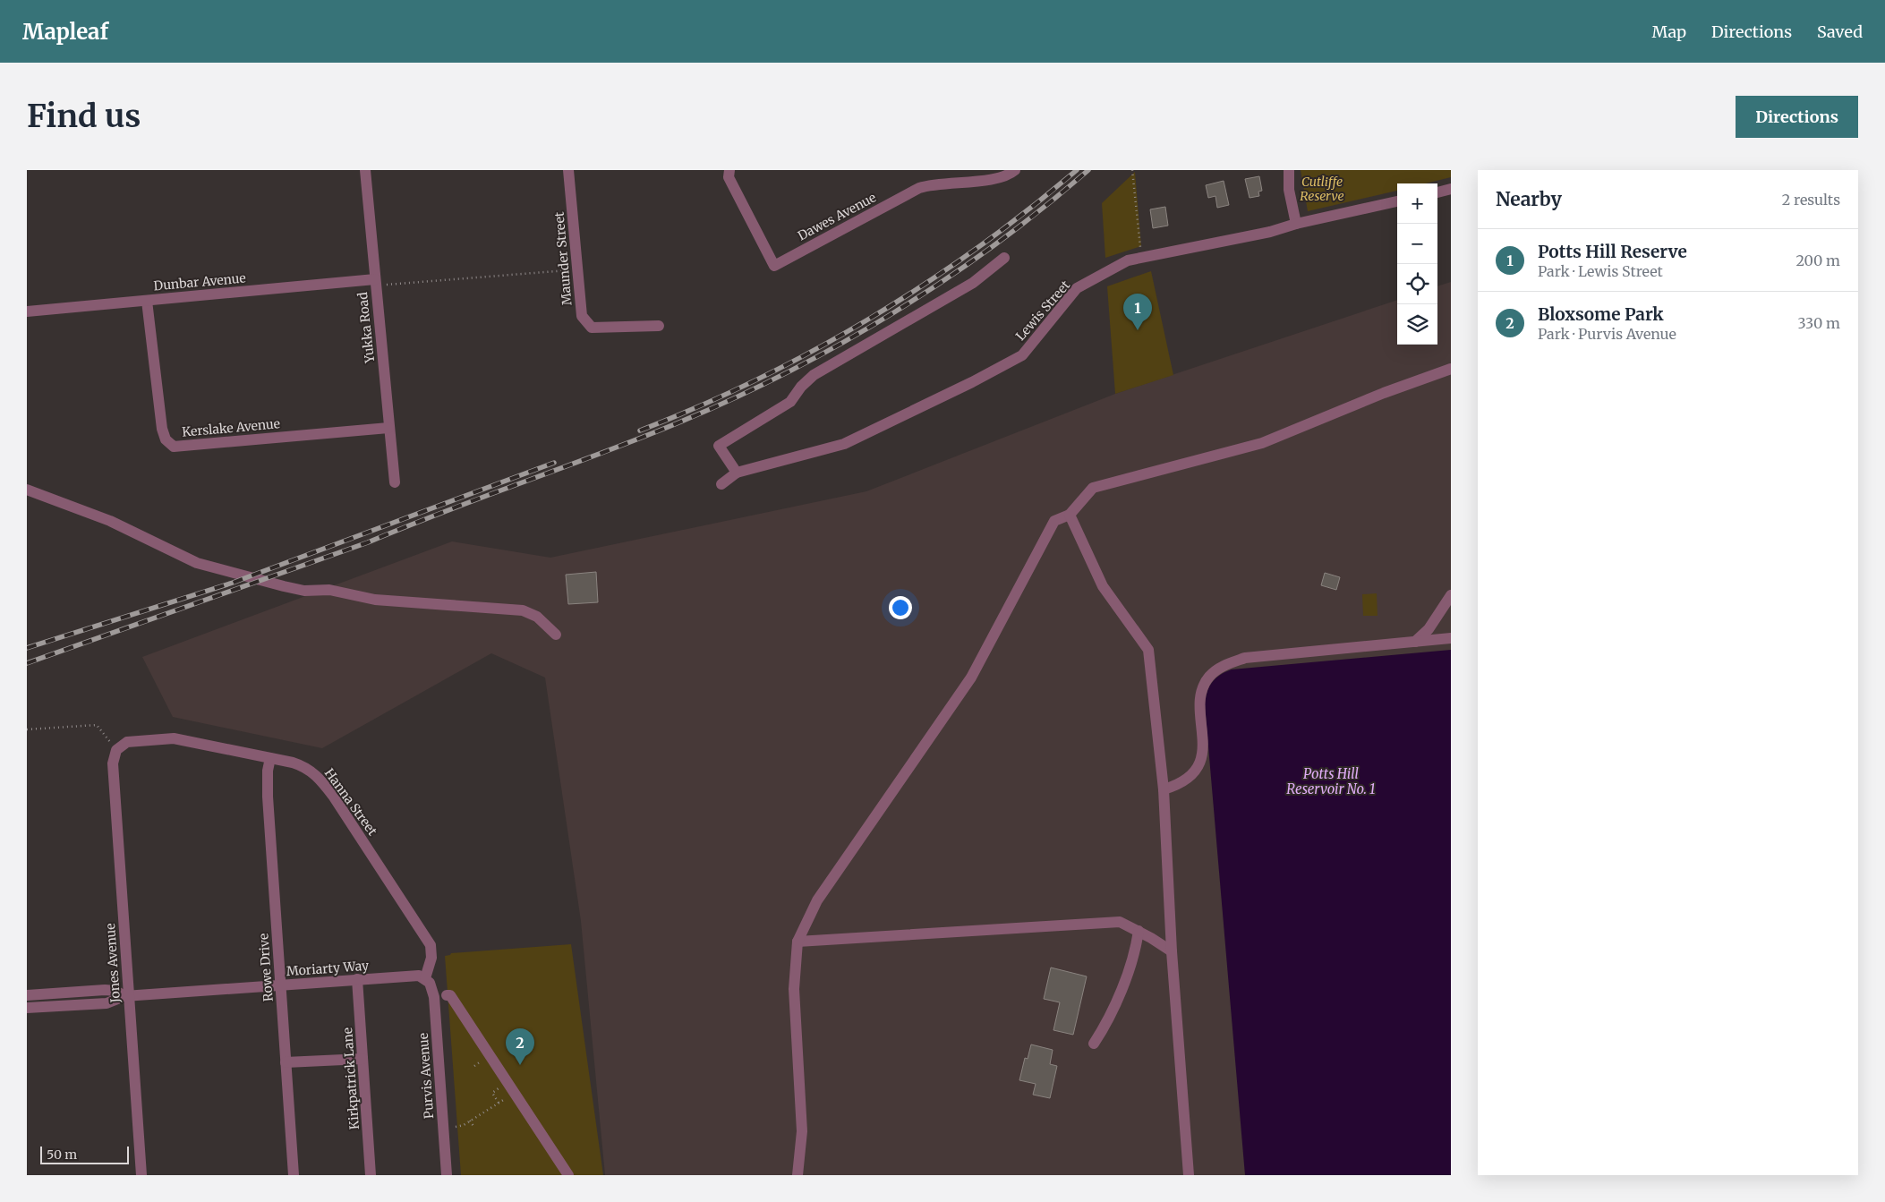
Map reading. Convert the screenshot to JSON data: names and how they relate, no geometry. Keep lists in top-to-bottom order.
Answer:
{
  "streets": {
    "street": [
      "Dawes Avenue",
      "Maunder Street",
      "Dunbar Avenue",
      "Lewis Street",
      "Yukka Road",
      "Kerslake Avenue",
      "Hanna Street",
      "Jones Avenue",
      "Rowe Drive",
      "Moriarty Way",
      "Purvis Avenue",
      "Kirkpatrick Lane"
    ]
  },
  "crossings": [
    ["Dunbar Avenue", "Yukka Road"],
    ["Dunbar Avenue", "Kerslake Avenue"],
    ["Yukka Road", "Kerslake Avenue"],
    ["Hanna Street", "Jones Avenue"],
    ["Hanna Street", "Rowe Drive"],
    ["Hanna Street", "Moriarty Way"],
    ["Hanna Street", "Purvis Avenue"],
    ["Jones Avenue", "Moriarty Way"],
    ["Rowe Drive", "Moriarty Way"],
    ["Moriarty Way", "Purvis Avenue"],
    ["Moriarty Way", "Kirkpatrick Lane"]
  ],
  "water": ["Potts Hill Reservoir No. 1"],
  "parks": ["Cutliffe Reserve"],
  "scale_bar": "50 m",
  "page": {
    "header": "Mapleaf",
    "nav": ["Map", "Directions", "Saved"],
    "buttons": "Directions",
    "title": "Find us",
    "heading": ["Nearby", "2 results"],
    "map_buttons": ["+", "−"],
    "list": [
      {
        "mark": "1",
        "name": "Potts Hill Reserve",
        "note": "Park · Lewis Street",
        "value": "200 m"
      },
      {
        "mark": "2",
        "name": "Bloxsome Park",
        "note": "Park · Purvis Avenue",
        "value": "330 m"
      }
    ],
    "pins": ["1", "2"],
    "scale": "50 m"
  }
}
